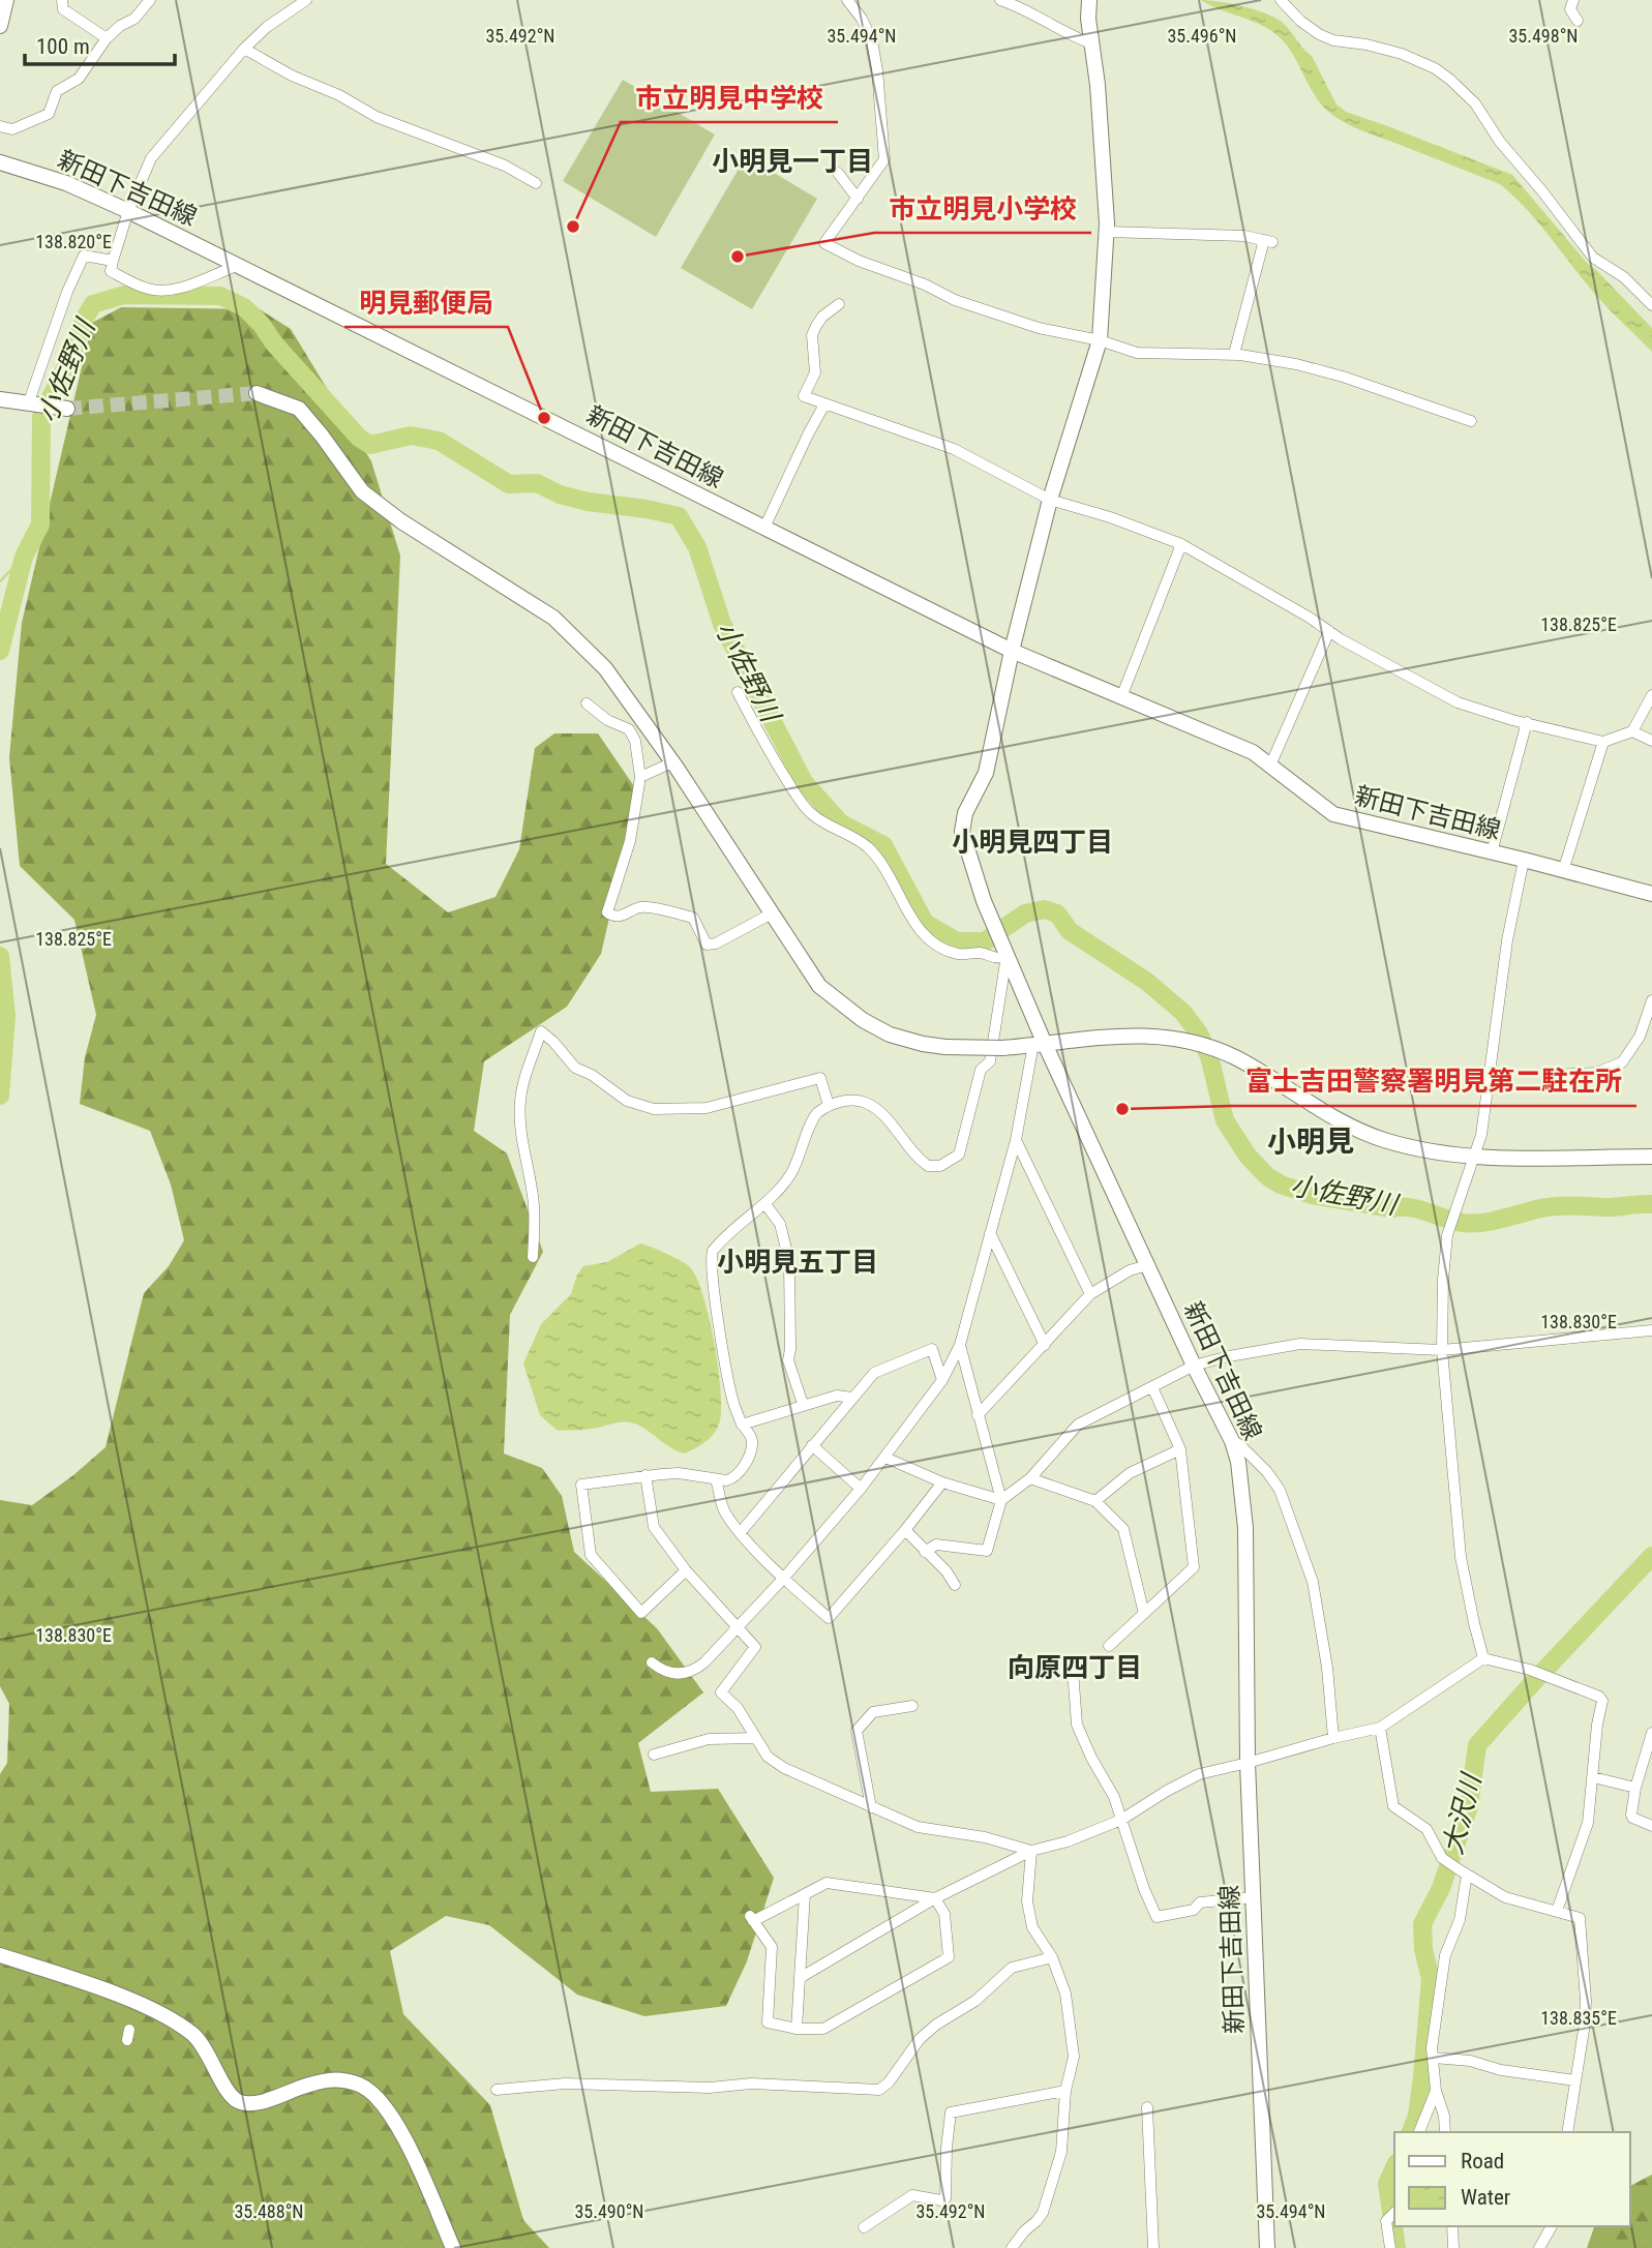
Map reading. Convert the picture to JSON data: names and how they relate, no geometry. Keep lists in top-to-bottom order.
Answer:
{
  "streets": {
    "main road": ["新田下吉田線"]
  },
  "districts": [
    "小明見一丁目",
    "小明見四丁目",
    "小明見",
    "小明見五丁目",
    "向原四丁目"
  ],
  "water": ["小佐野川", "大沢川"],
  "places": [
    "市立明見中学校",
    "市立明見小学校",
    "明見郵便局",
    "富士吉田警察署明見第二駐在所"
  ],
  "legend": ["Road", "Water"],
  "scale_bar": "100 m",
  "coordinates": [
    "35.492°N",
    "35.494°N",
    "35.496°N",
    "35.498°N",
    "138.820°E",
    "138.825°E",
    "138.830°E",
    "138.835°E",
    "35.488°N",
    "35.490°N"
  ]
}
